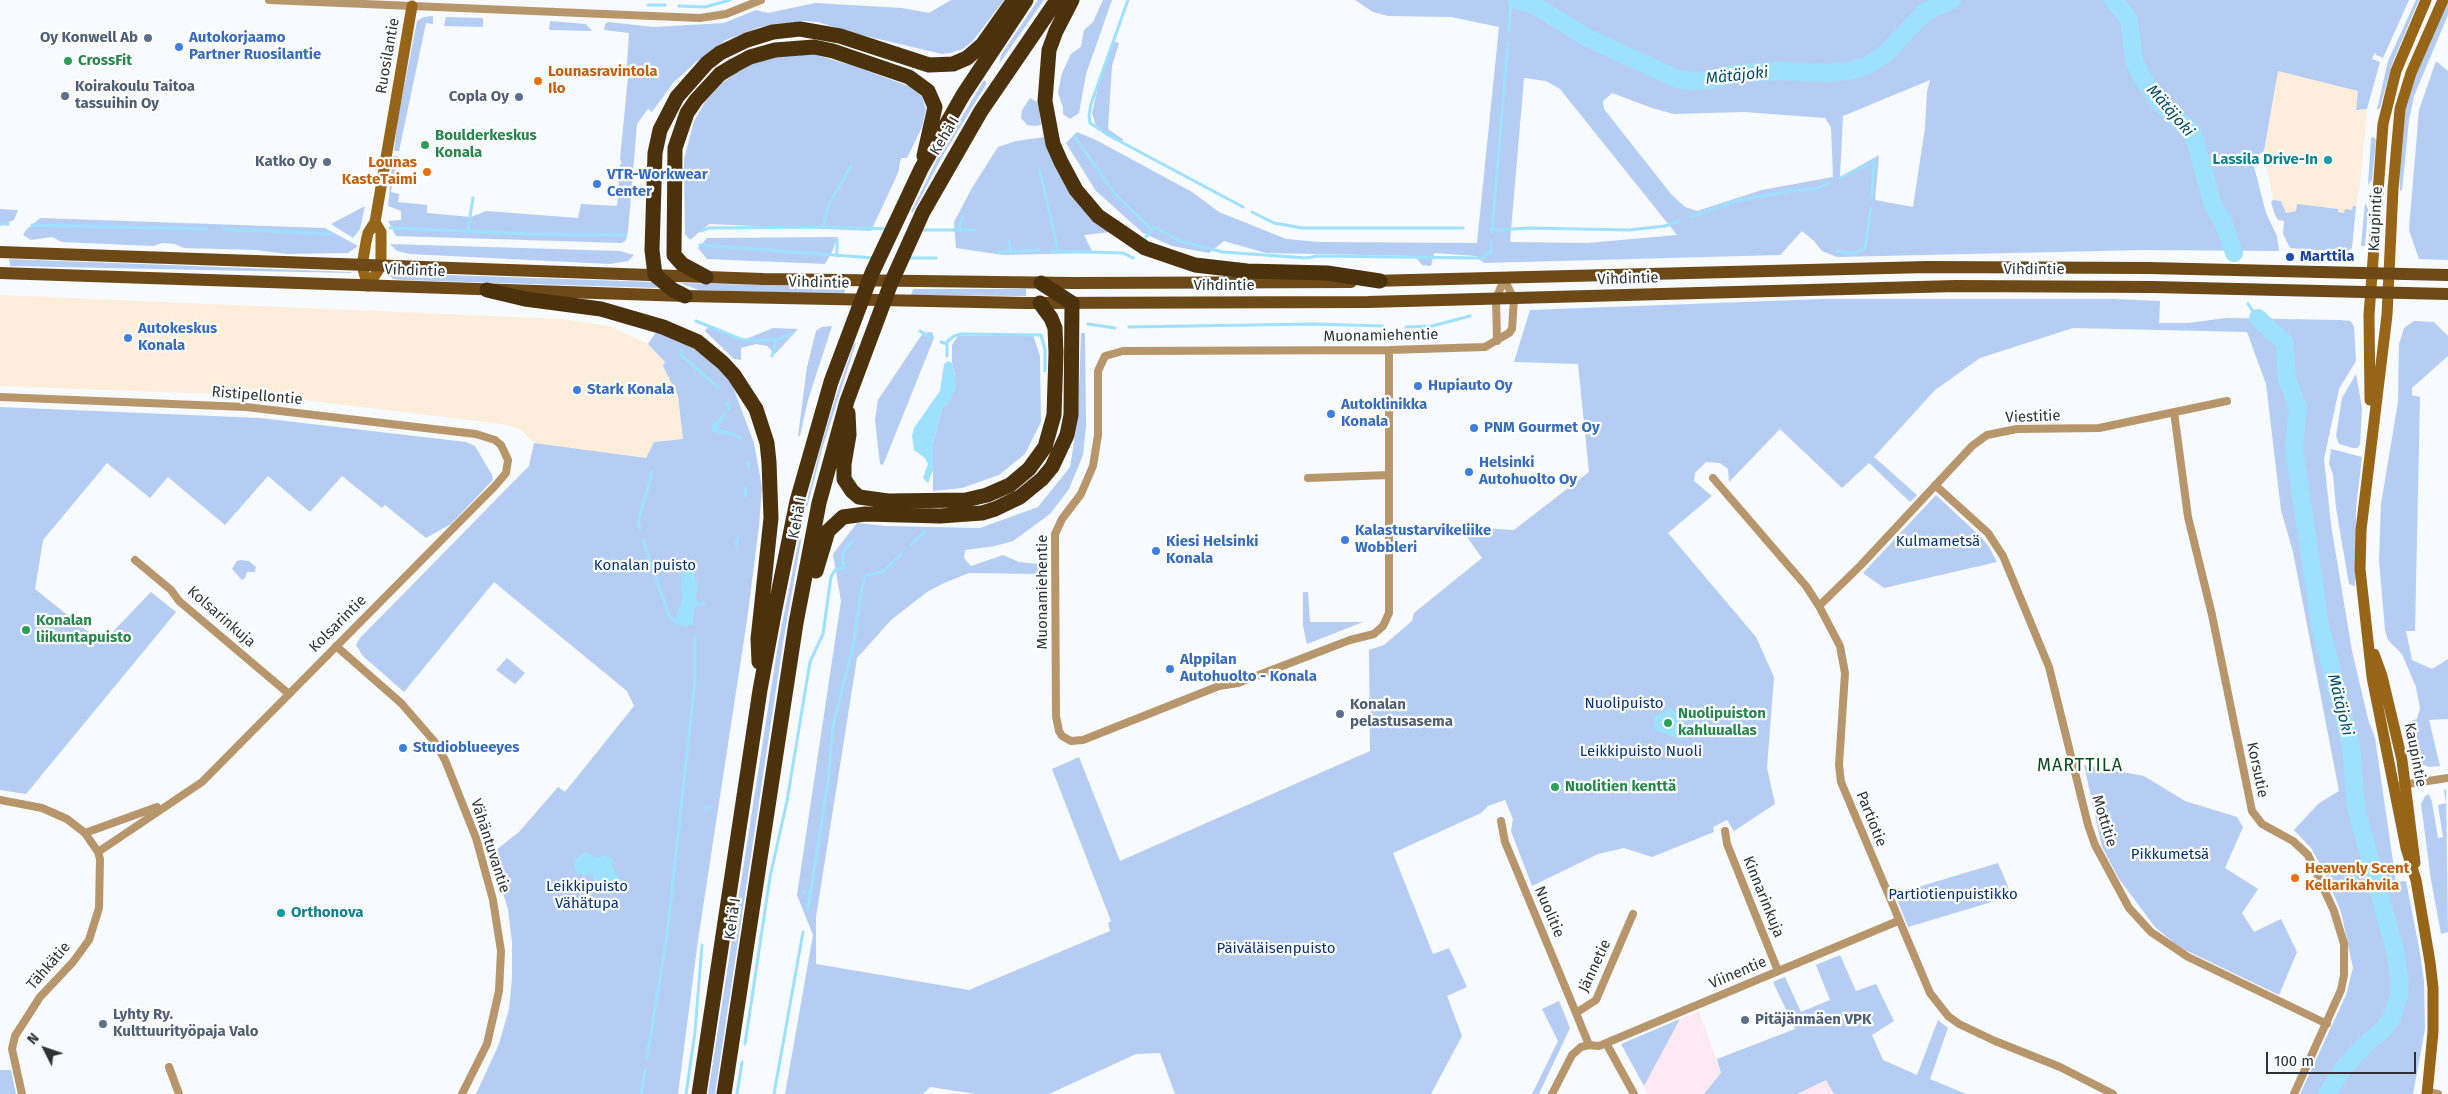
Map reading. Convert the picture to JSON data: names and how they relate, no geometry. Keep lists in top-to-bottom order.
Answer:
{
  "streets": {
    "highway": ["Kehä I"],
    "main road": ["Ruosilantie", "Kaupintie", "Vihdintie"],
    "street": [
      "Muonamiehentie",
      "Ristipellontie",
      "Viestitie",
      "Kolsarinkuja",
      "Kolsarintie",
      "Korsutie",
      "Partiotie",
      "Mottitie",
      "Vähäntuvantie",
      "Kinnarinkuja",
      "Nuolitie",
      "Tähkätie",
      "Jännetie",
      "Viinentie"
    ]
  },
  "crossings": [
    ["Ruosilantie", "Vihdintie"],
    ["Kaupintie", "Vihdintie"],
    ["Ristipellontie", "Kolsarintie"],
    ["Viestitie", "Korsutie"],
    ["Viestitie", "Partiotie"],
    ["Viestitie", "Mottitie"],
    ["Kolsarinkuja", "Kolsarintie"],
    ["Kolsarintie", "Vähäntuvantie"],
    ["Kolsarintie", "Tähkätie"],
    ["Korsutie", "Mottitie"],
    ["Partiotie", "Viinentie"],
    ["Kinnarinkuja", "Viinentie"],
    ["Nuolitie", "Jännetie"],
    ["Jännetie", "Viinentie"]
  ],
  "districts": ["MARTTILA"],
  "water": ["Mätäjoki"],
  "parks": [
    "Kulmametsä",
    "Konalan puisto",
    "Nuolipuisto",
    "Leikkipuisto Nuoli",
    "Pikkumetsä",
    "Leikkipuisto Vähätupa",
    "Partiotienpuistikko",
    "Päiväläisenpuisto"
  ],
  "places": [
    "Oy Konwell Ab",
    "Autokorjaamo Partner Ruosilantie",
    "CrossFit",
    "Lounasravintola Ilo",
    "Koirakoulu Taitoa tassuihin Oy",
    "Copla Oy",
    "Boulderkeskus Konala",
    "Lassila Drive-In",
    "Katko Oy",
    "Lounas KasteTaimi",
    "VTR-Workwear Center",
    "Marttila",
    "Autokeskus Konala",
    "Hupiauto Oy",
    "Stark Konala",
    "Autoklinikka Konala",
    "PNM Gourmet Oy",
    "Helsinki Autohuolto Oy",
    "Kalastustarvikeliike Wobbleri",
    "Kiesi Helsinki Konala",
    "Konalan liikuntapuisto",
    "Alppilan Autohuolto - Konala",
    "Konalan pelastusasema",
    "Nuolipuiston kahluuallas",
    "Studioblueeyes",
    "Nuolitien kenttä",
    "Heavenly Scent Kellarikahvila",
    "Orthonova",
    "Pitäjänmäen VPK",
    "Lyhty Ry. Kulttuurityöpaja Valo"
  ],
  "scale_bar": "100 m",
  "north": "top left"
}
